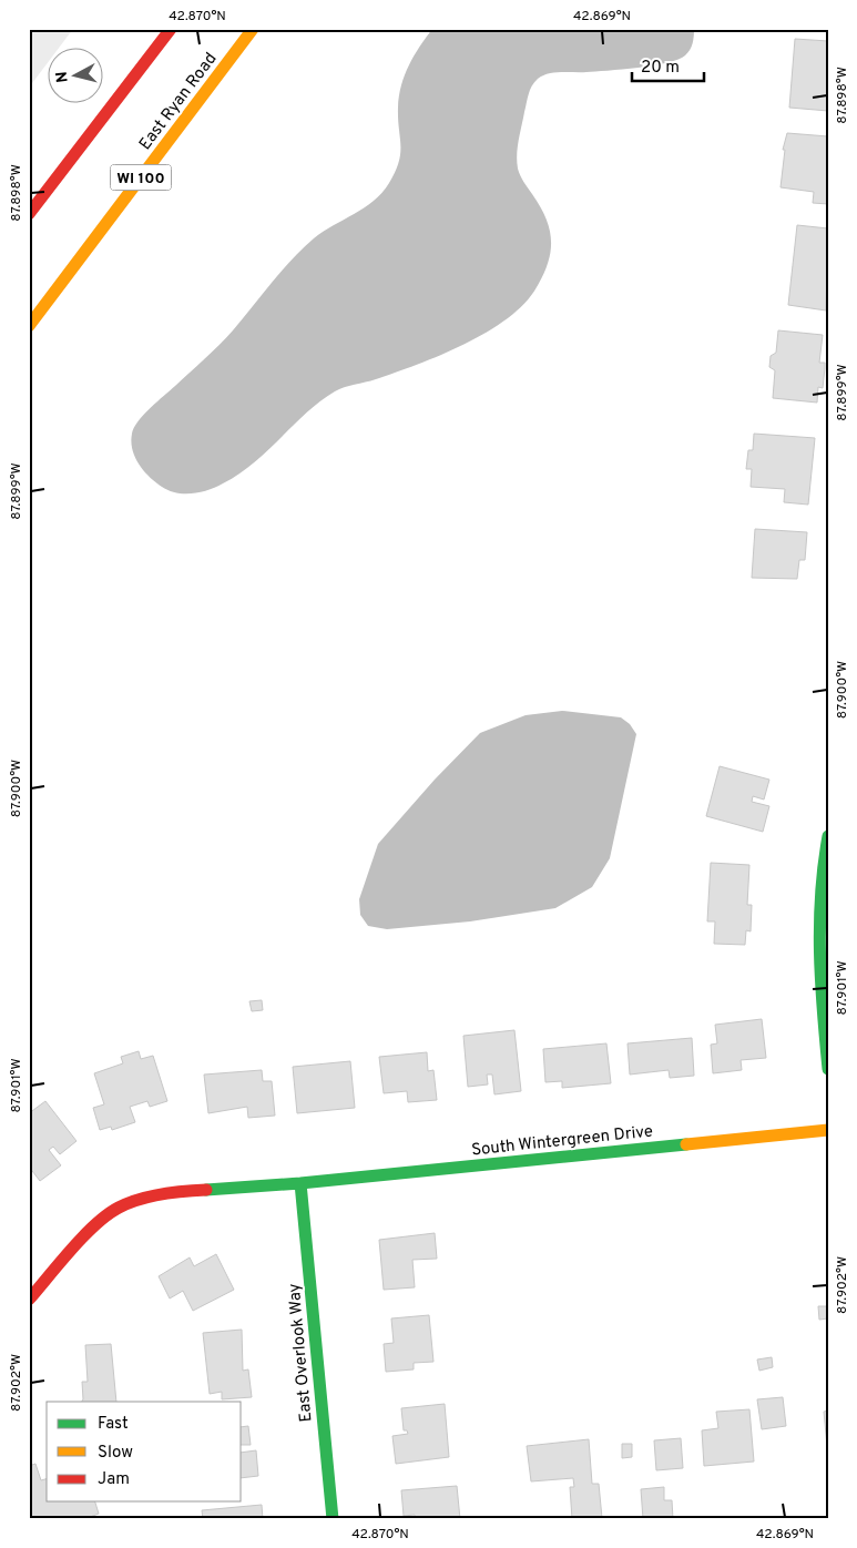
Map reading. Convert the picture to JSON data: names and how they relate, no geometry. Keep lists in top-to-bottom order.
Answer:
{
  "streets": {
    "street": [
      "East Ryan Road",
      "WI 100",
      "South Wintergreen Drive",
      "East Overlook Way"
    ]
  },
  "crossings": [
    ["South Wintergreen Drive", "East Overlook Way"]
  ],
  "legend": ["Fast", "Slow", "Jam"],
  "scale_bar": "20 m",
  "north": "left",
  "coordinates": [
    "42.870°N",
    "42.869°N",
    "87.898°W",
    "87.899°W",
    "87.900°W",
    "87.901°W",
    "87.902°W"
  ]
}
